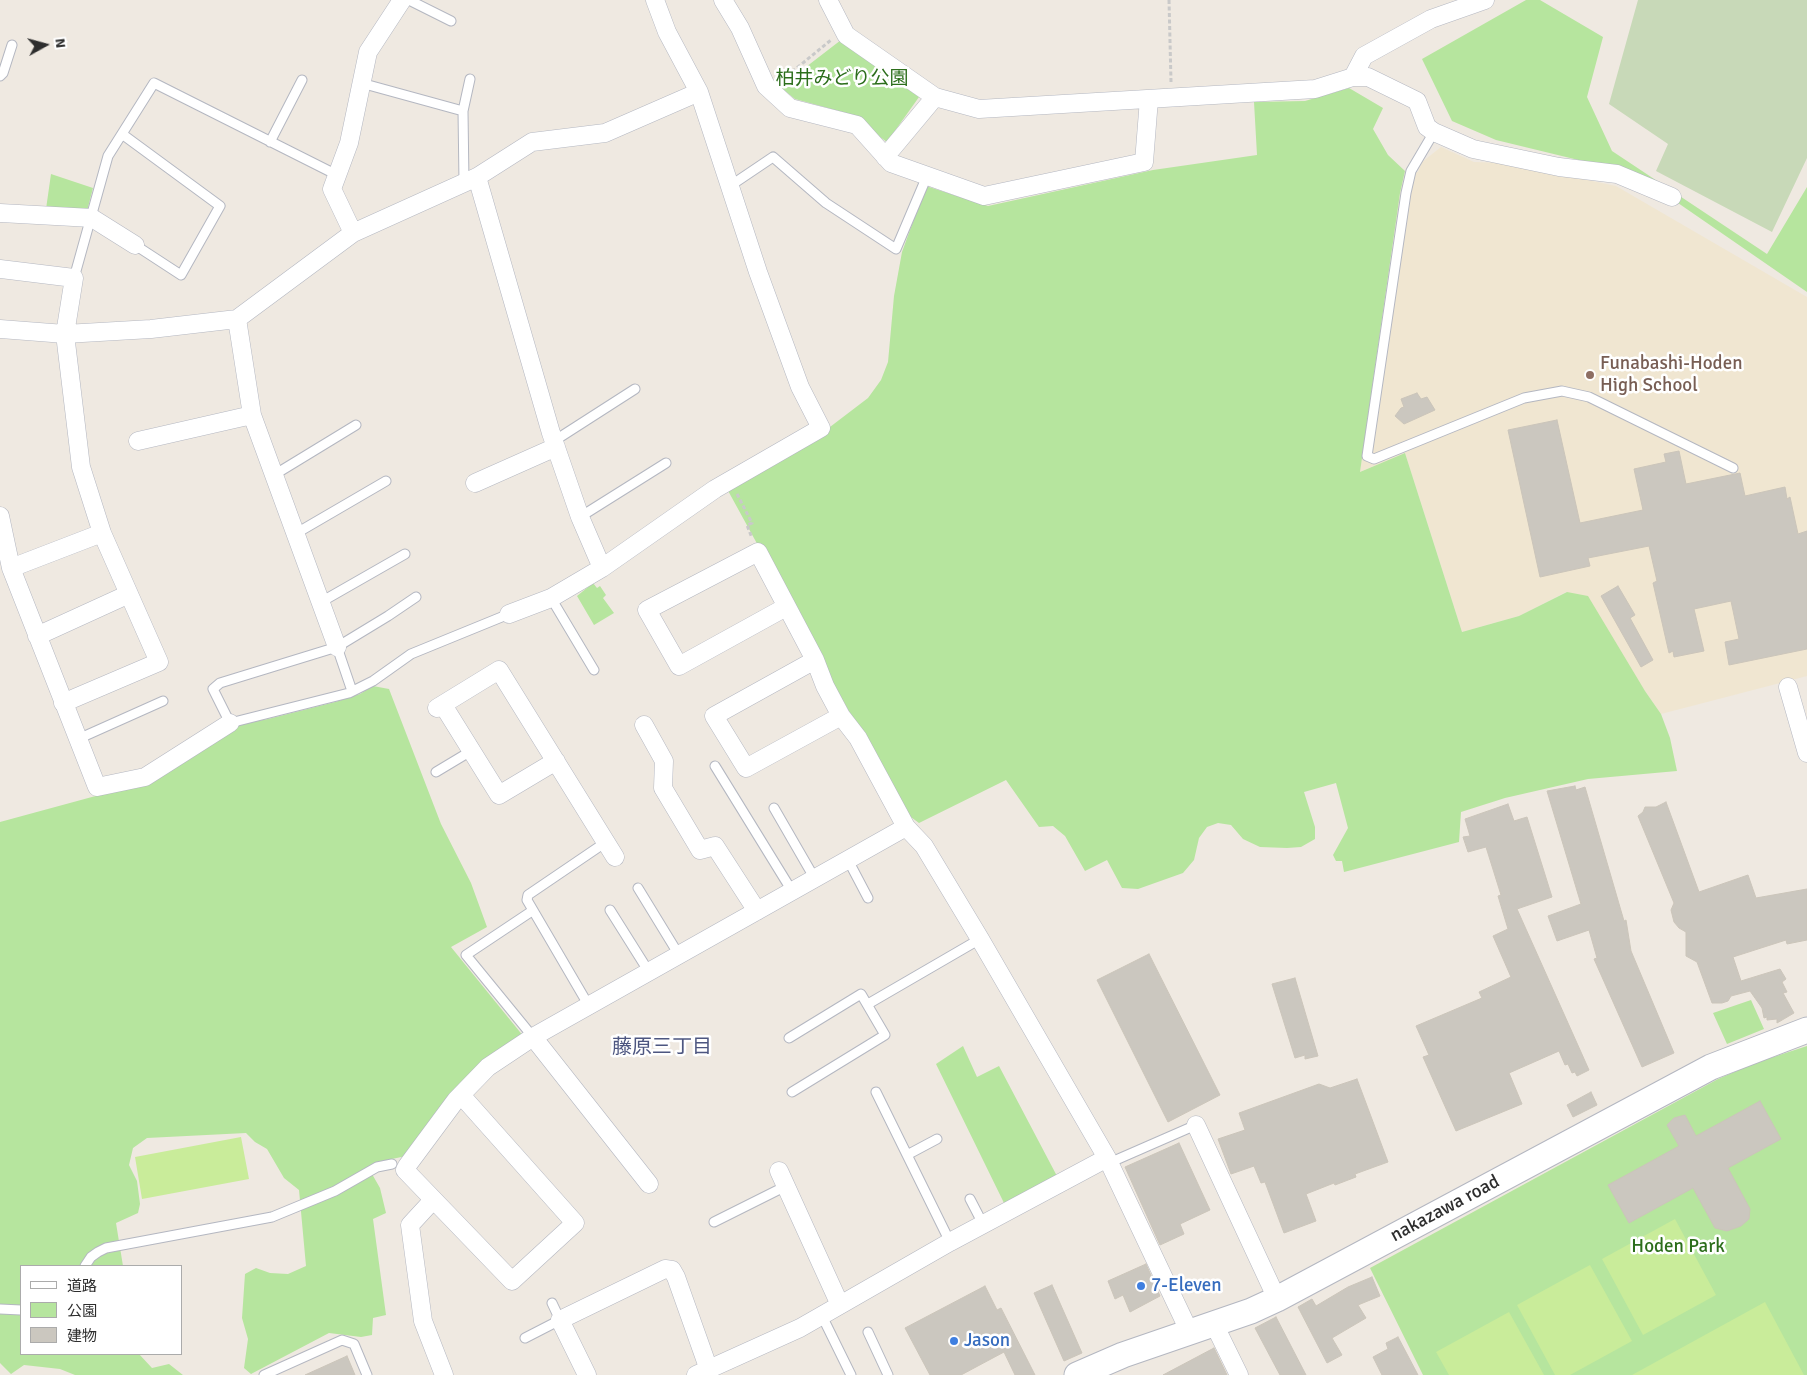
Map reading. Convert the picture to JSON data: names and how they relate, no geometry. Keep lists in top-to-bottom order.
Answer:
{
  "streets": {
    "street": ["nakazawa road"]
  },
  "districts": ["藤原三丁目"],
  "parks": ["柏井みどり公園", "Hoden Park"],
  "places": ["Funabashi-Hoden High School", "7-Eleven", "Jason"],
  "legend": ["道路", "公園", "建物"],
  "north": "right"
}
